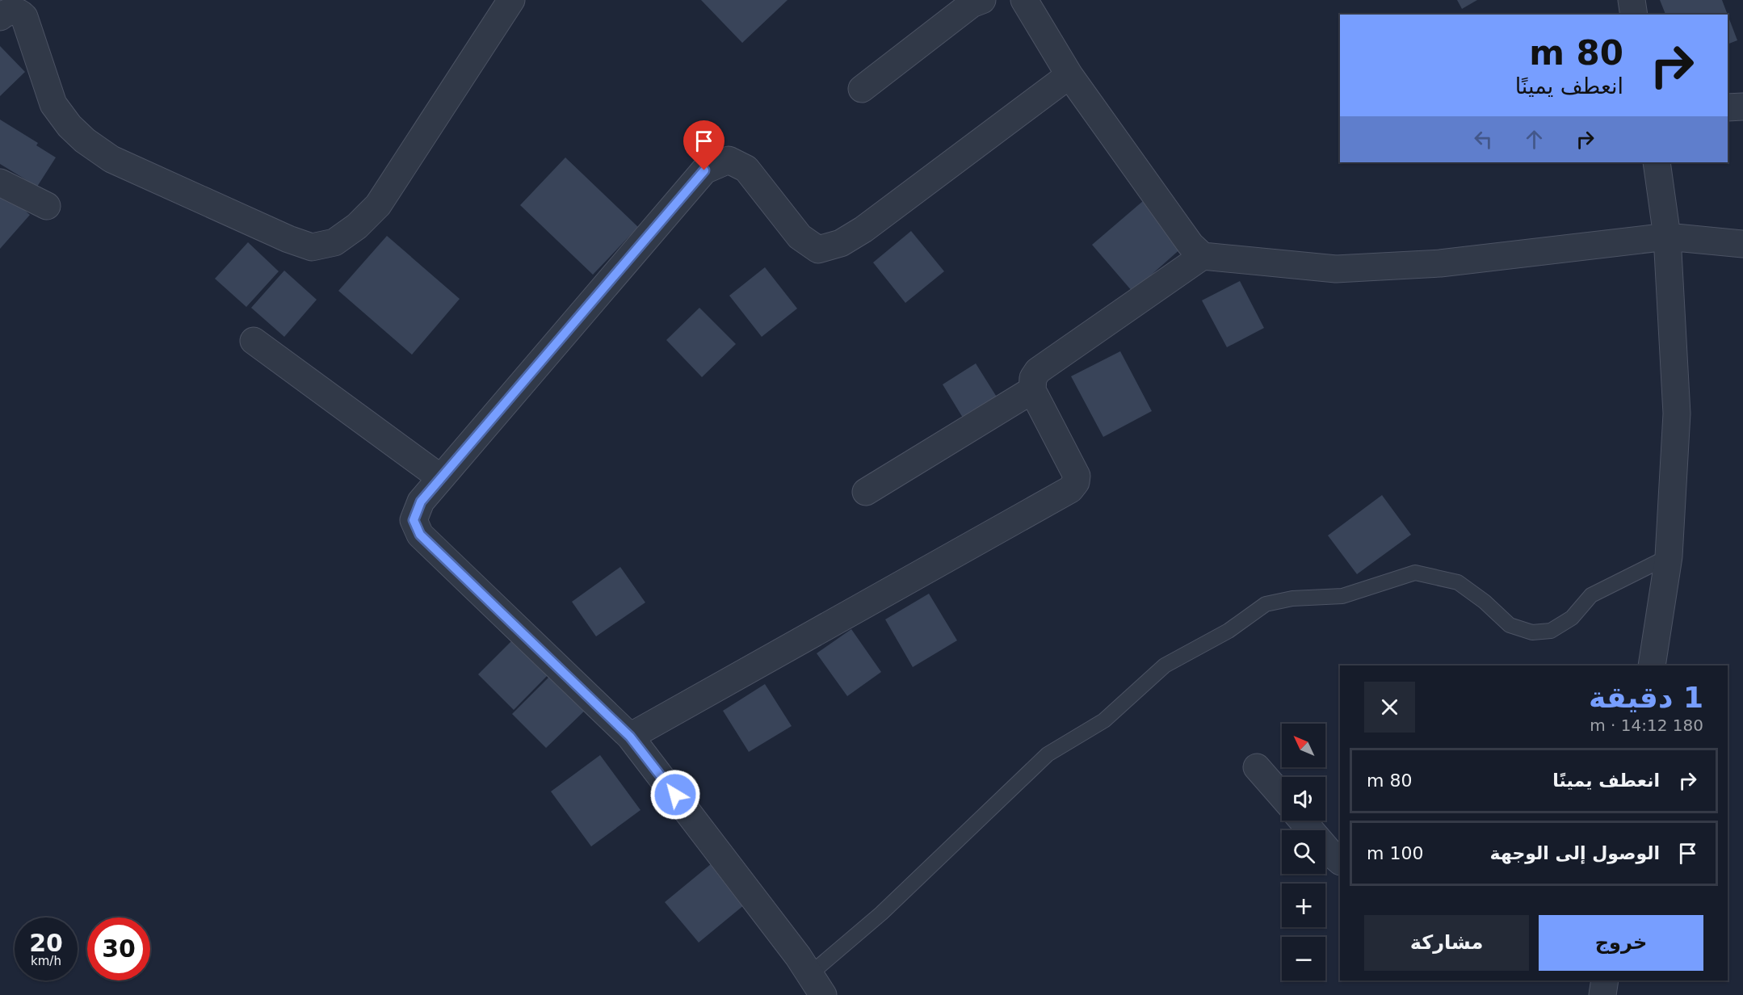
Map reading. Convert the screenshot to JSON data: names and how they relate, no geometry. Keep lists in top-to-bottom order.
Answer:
{
  "north": "top left",
  "page": {
    "turn": ["80 m", "انعطف يمينًا"],
    "heading": ["1 دقيقة", "180 m · 14:12"],
    "map_buttons": ["+", "−"],
    "list": [
      {
        "name": "انعطف يمينًا",
        "value": "80 m"
      },
      {
        "name": "الوصول إلى الوجهة",
        "value": "100 m"
      }
    ],
    "buttons": ["خروج", "مشاركة"],
    "speed": "20 km/h",
    "limit": "30"
  }
}
